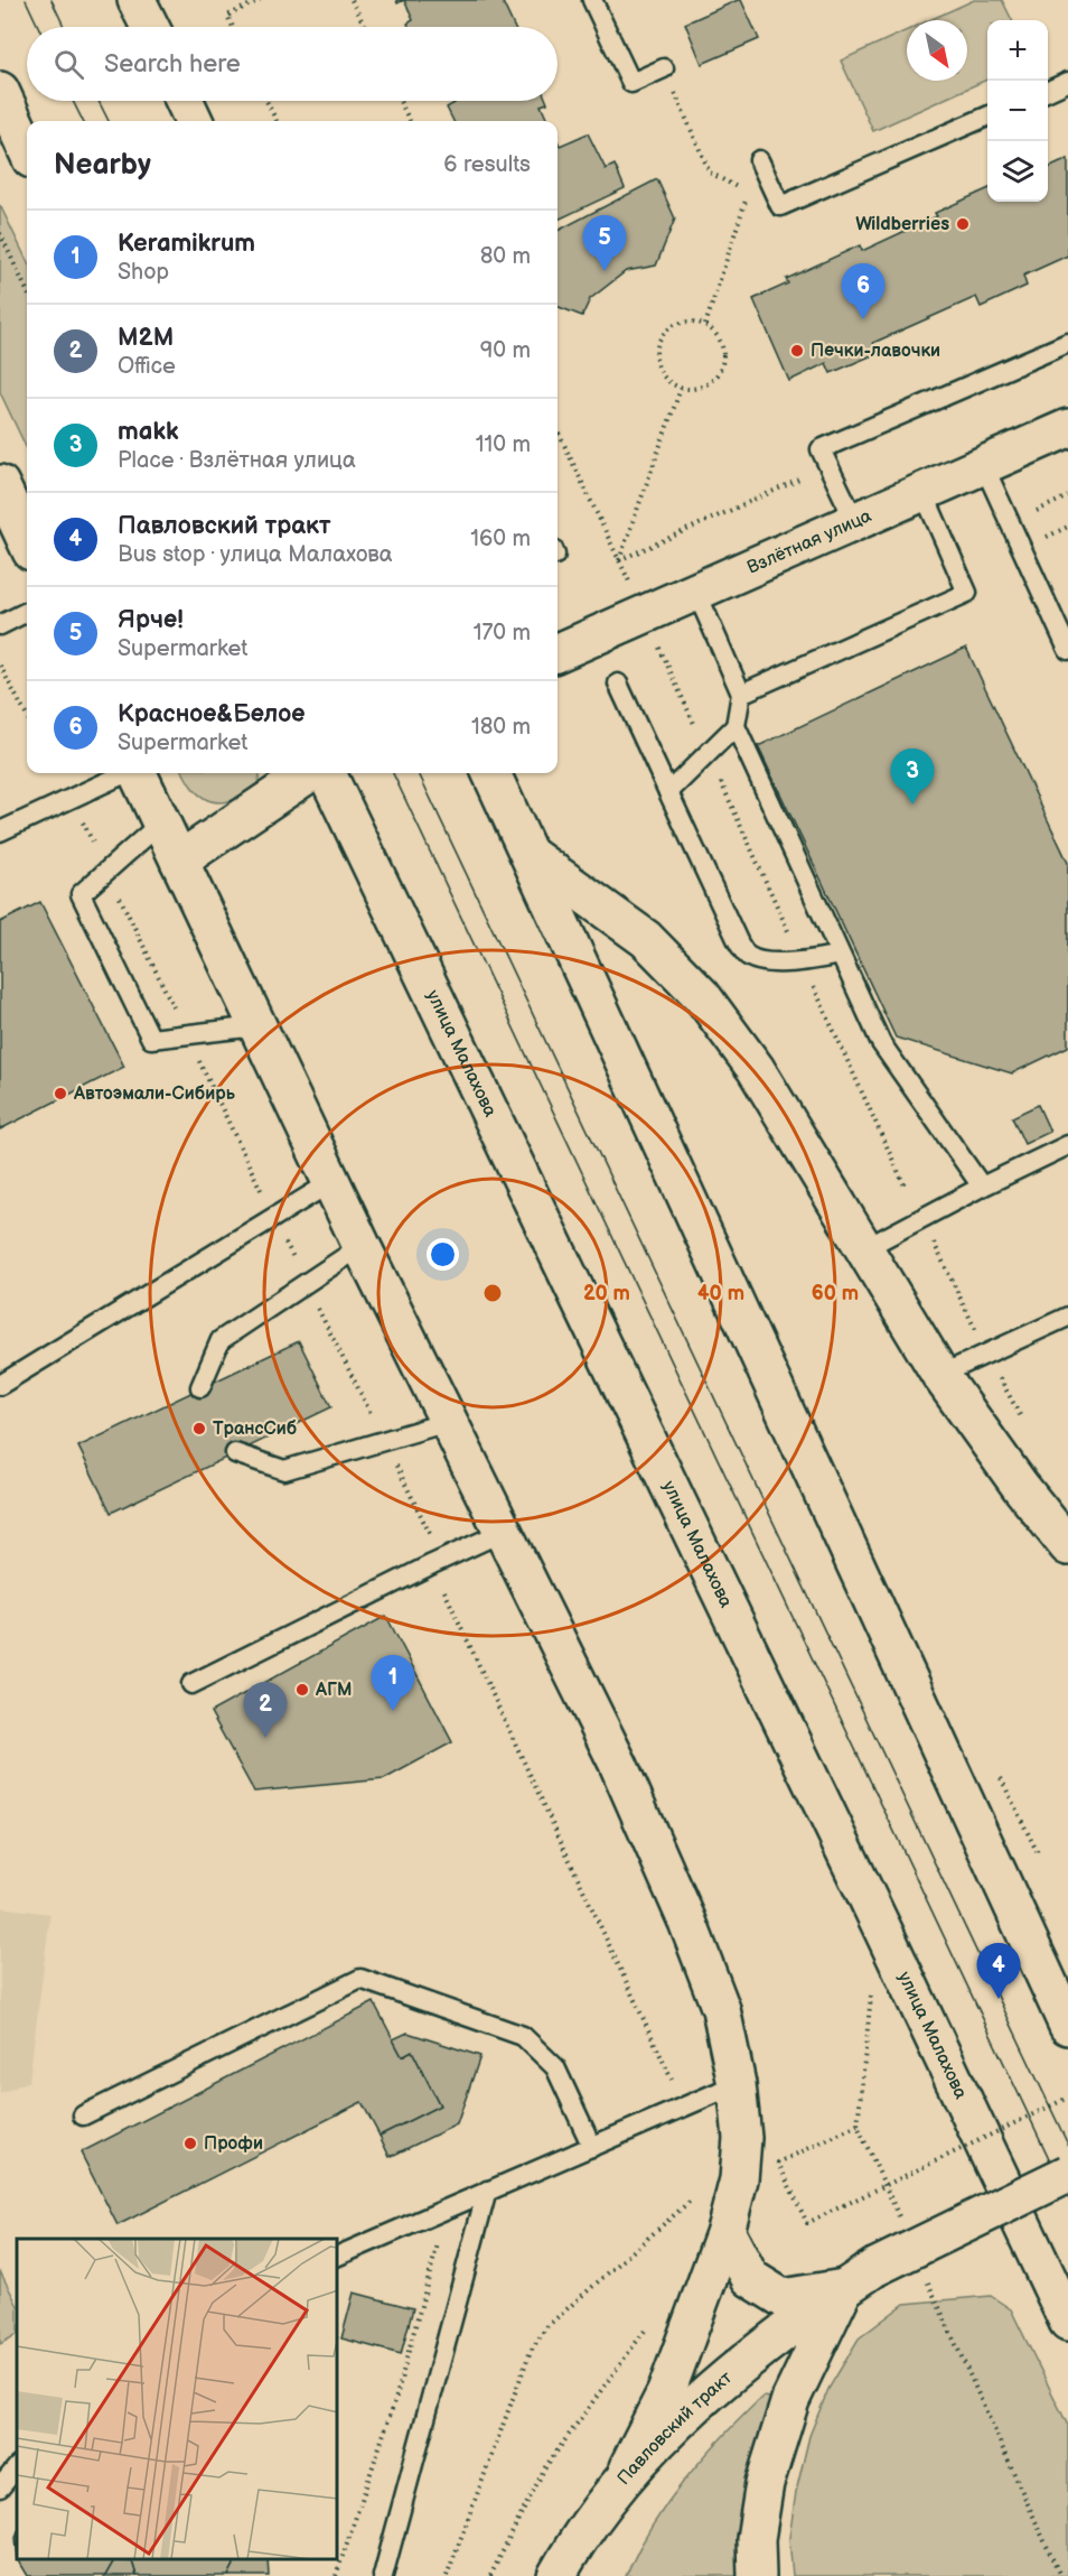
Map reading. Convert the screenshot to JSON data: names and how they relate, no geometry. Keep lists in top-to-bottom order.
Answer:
{
  "streets": {
    "main road": ["Взлётная улица", "улица Малахова", "Павловский тракт"]
  },
  "places": [
    "Wildberries",
    "Печки-лавочки",
    "Автоэмали-Сибирь",
    "ТрансСиб",
    "АГМ",
    "Профи"
  ],
  "north": "bottom right",
  "page": {
    "map_buttons": ["+", "−"],
    "search": "Search here",
    "heading": ["Nearby", "6 results"],
    "list": [
      {
        "mark": "1",
        "name": "Keramikrum",
        "note": "Shop",
        "value": "80 m"
      },
      {
        "mark": "2",
        "name": "М2М",
        "note": "Office",
        "value": "90 m"
      },
      {
        "mark": "3",
        "name": "makk",
        "note": "Place · Взлётная улица",
        "value": "110 m"
      },
      {
        "mark": "4",
        "name": "Павловский тракт",
        "note": "Bus stop · улица Малахова",
        "value": "160 m"
      },
      {
        "mark": "5",
        "name": "Ярче!",
        "note": "Supermarket",
        "value": "170 m"
      },
      {
        "mark": "6",
        "name": "Красное&Белое",
        "note": "Supermarket",
        "value": "180 m"
      }
    ],
    "pins": [
      "5",
      "6",
      "3",
      "1",
      "2",
      "4"
    ]
  },
  "rings": ["20 m", "40 m", "60 m"]
}
